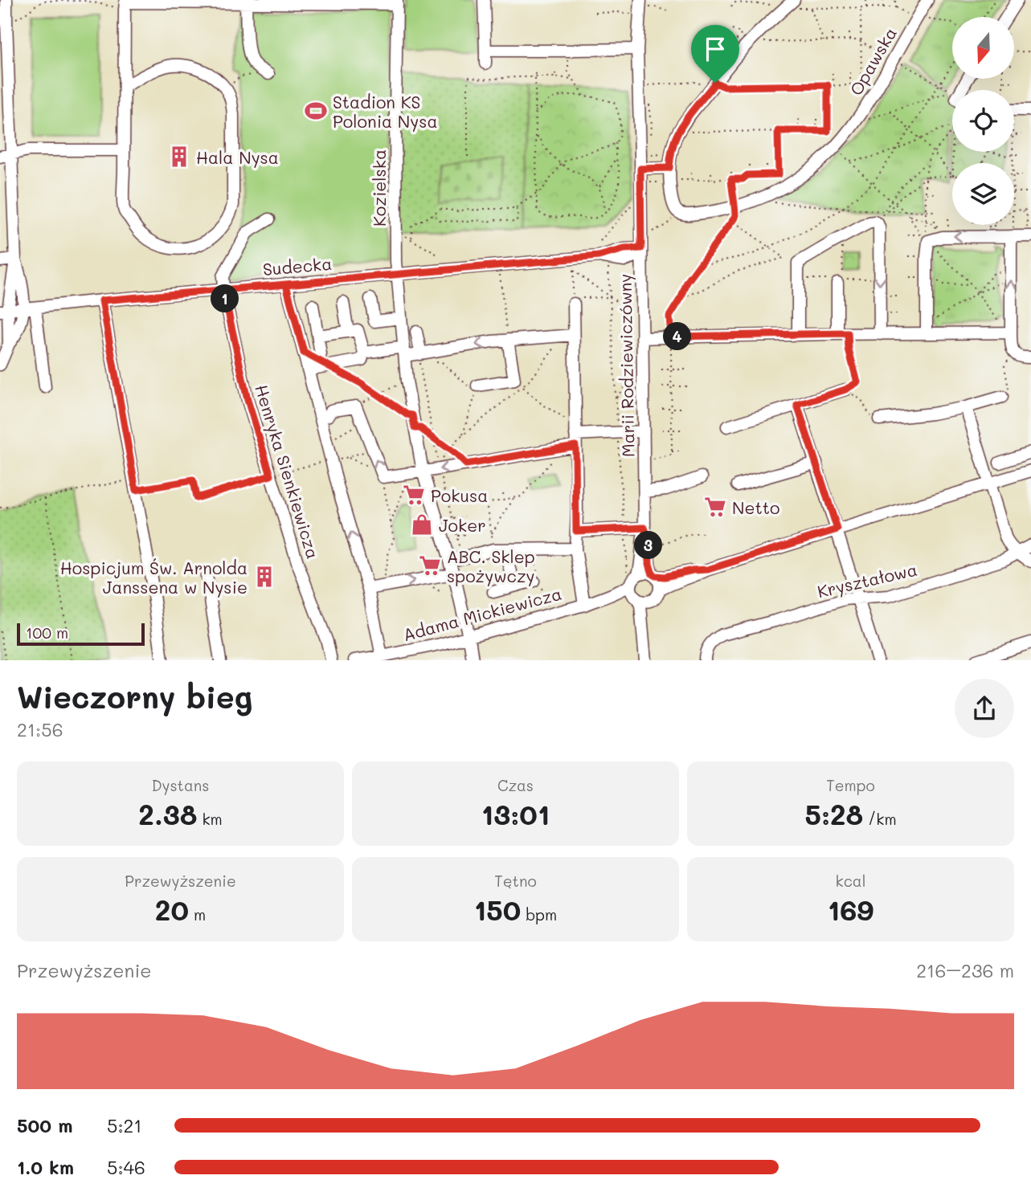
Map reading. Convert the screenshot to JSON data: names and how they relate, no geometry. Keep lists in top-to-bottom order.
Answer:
{
  "streets": {
    "street": [
      "Opawska",
      "Kozielska",
      "Sudecka",
      "Marii Rodziewiczówny",
      "Henryka Sienkiewicza",
      "Kryształowa",
      "Adama Mickiewicza"
    ]
  },
  "crossings": [
    ["Kozielska", "Sudecka"],
    ["Kozielska", "Adama Mickiewicza"],
    ["Sudecka", "Marii Rodziewiczówny"],
    ["Sudecka", "Henryka Sienkiewicza"],
    ["Marii Rodziewiczówny", "Adama Mickiewicza"]
  ],
  "places": {
    "sports": ["Stadion KS Polonia Nysa"],
    "building": ["Hala Nysa", "Hospicjum Św. Arnolda Janssena w Nysie"],
    "supermarket": ["Pokusa", "Netto", "ABC. Sklep spożywczy"],
    "shop": ["Joker"]
  },
  "scale_bar": "100 m",
  "north": "bottom",
  "page": {
    "pins": ["1", "4", "3"],
    "scale": "100 m",
    "heading": ["Wieczorny bieg", "21:56"],
    "stats": [
      ["Dystans", "2.38 km"],
      ["Czas", "13:01"],
      ["Tempo", "5:28 /km"],
      ["Przewyższenie", "20 m"],
      ["Tętno", "150 bpm"],
      ["kcal", "169"]
    ],
    "chart": ["Przewyższenie", "216–236 m"],
    "list": [
      {
        "name": "500 m",
        "note": "5:21"
      },
      {
        "name": "1.0 km",
        "note": "5:46"
      }
    ]
  }
}
